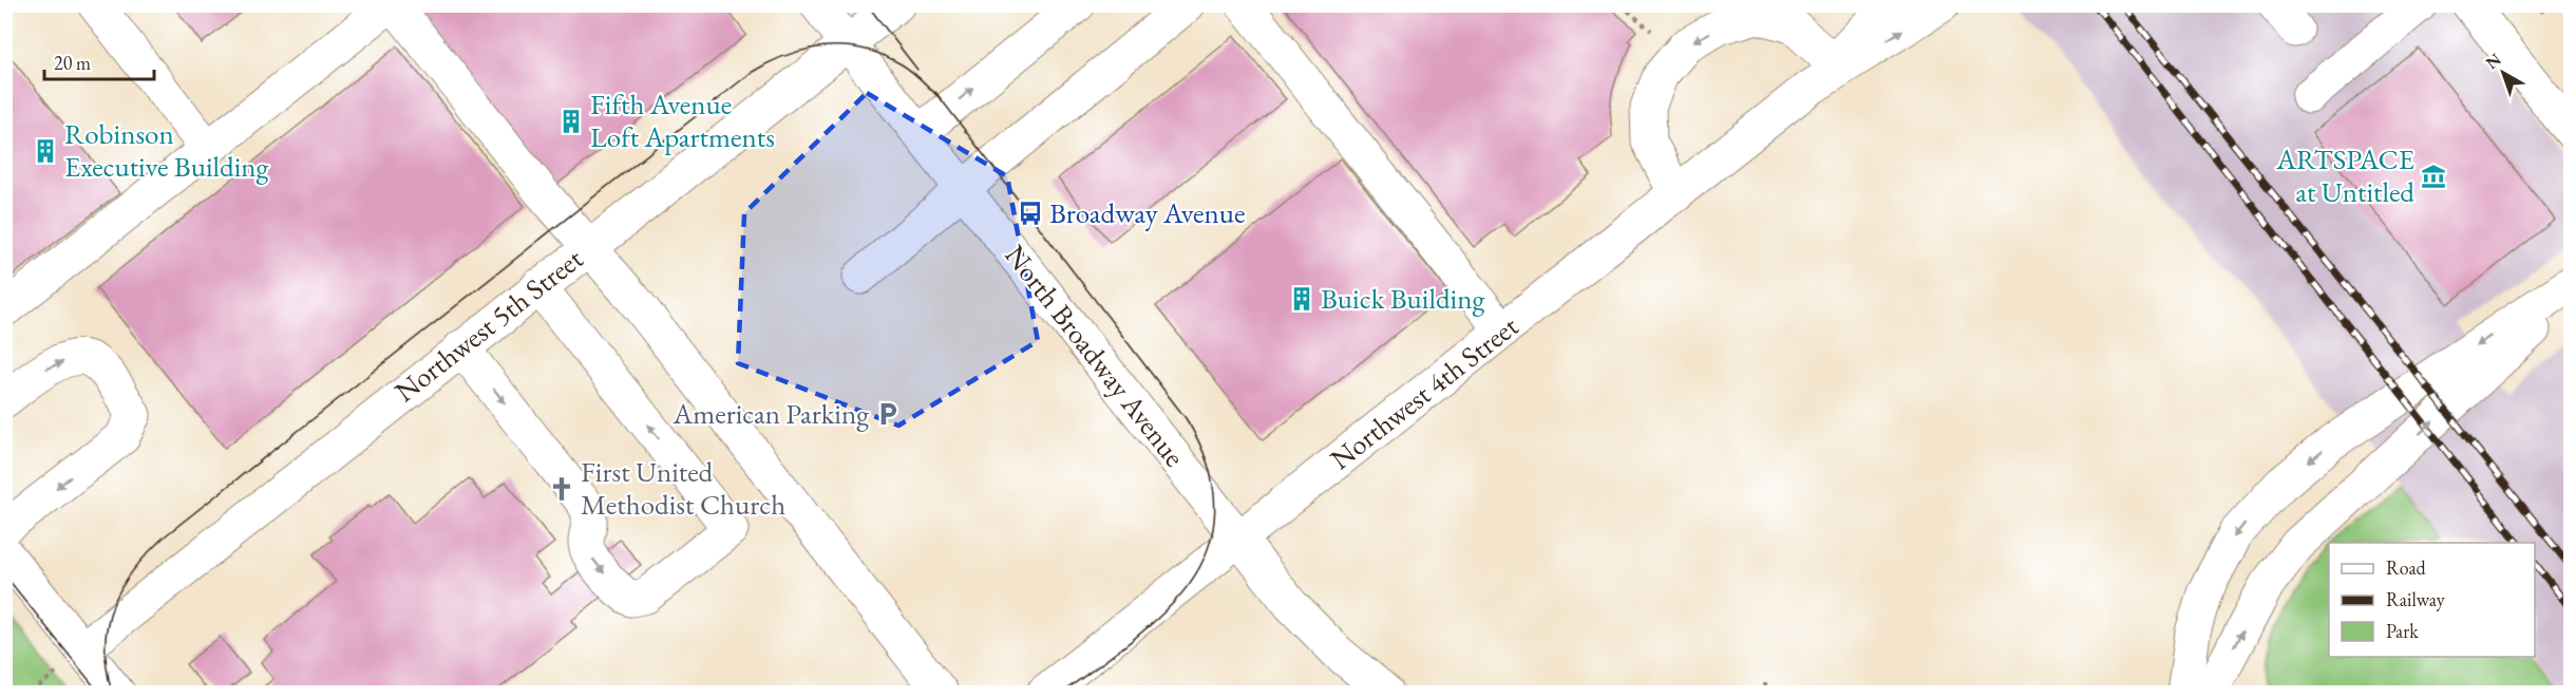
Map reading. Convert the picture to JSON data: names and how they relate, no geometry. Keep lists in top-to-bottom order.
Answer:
{
  "streets": {
    "street": ["Northwest 5th Street", "North Broadway Avenue", "Northwest 4th Street"]
  },
  "crossings": [
    ["Northwest 5th Street", "North Broadway Avenue"],
    ["North Broadway Avenue", "Northwest 4th Street"]
  ],
  "places": {
    "building": ["Fifth Avenue Loft Apartments", "Robinson Executive Building", "Buick Building"],
    "museum": ["ARTSPACE at Untitled"],
    "bus stop": ["Broadway Avenue"],
    "parking": ["American Parking"],
    "church": ["First United Methodist Church"]
  },
  "legend": ["Road", "Railway", "Park"],
  "scale_bar": "20 m",
  "north": "top left"
}
